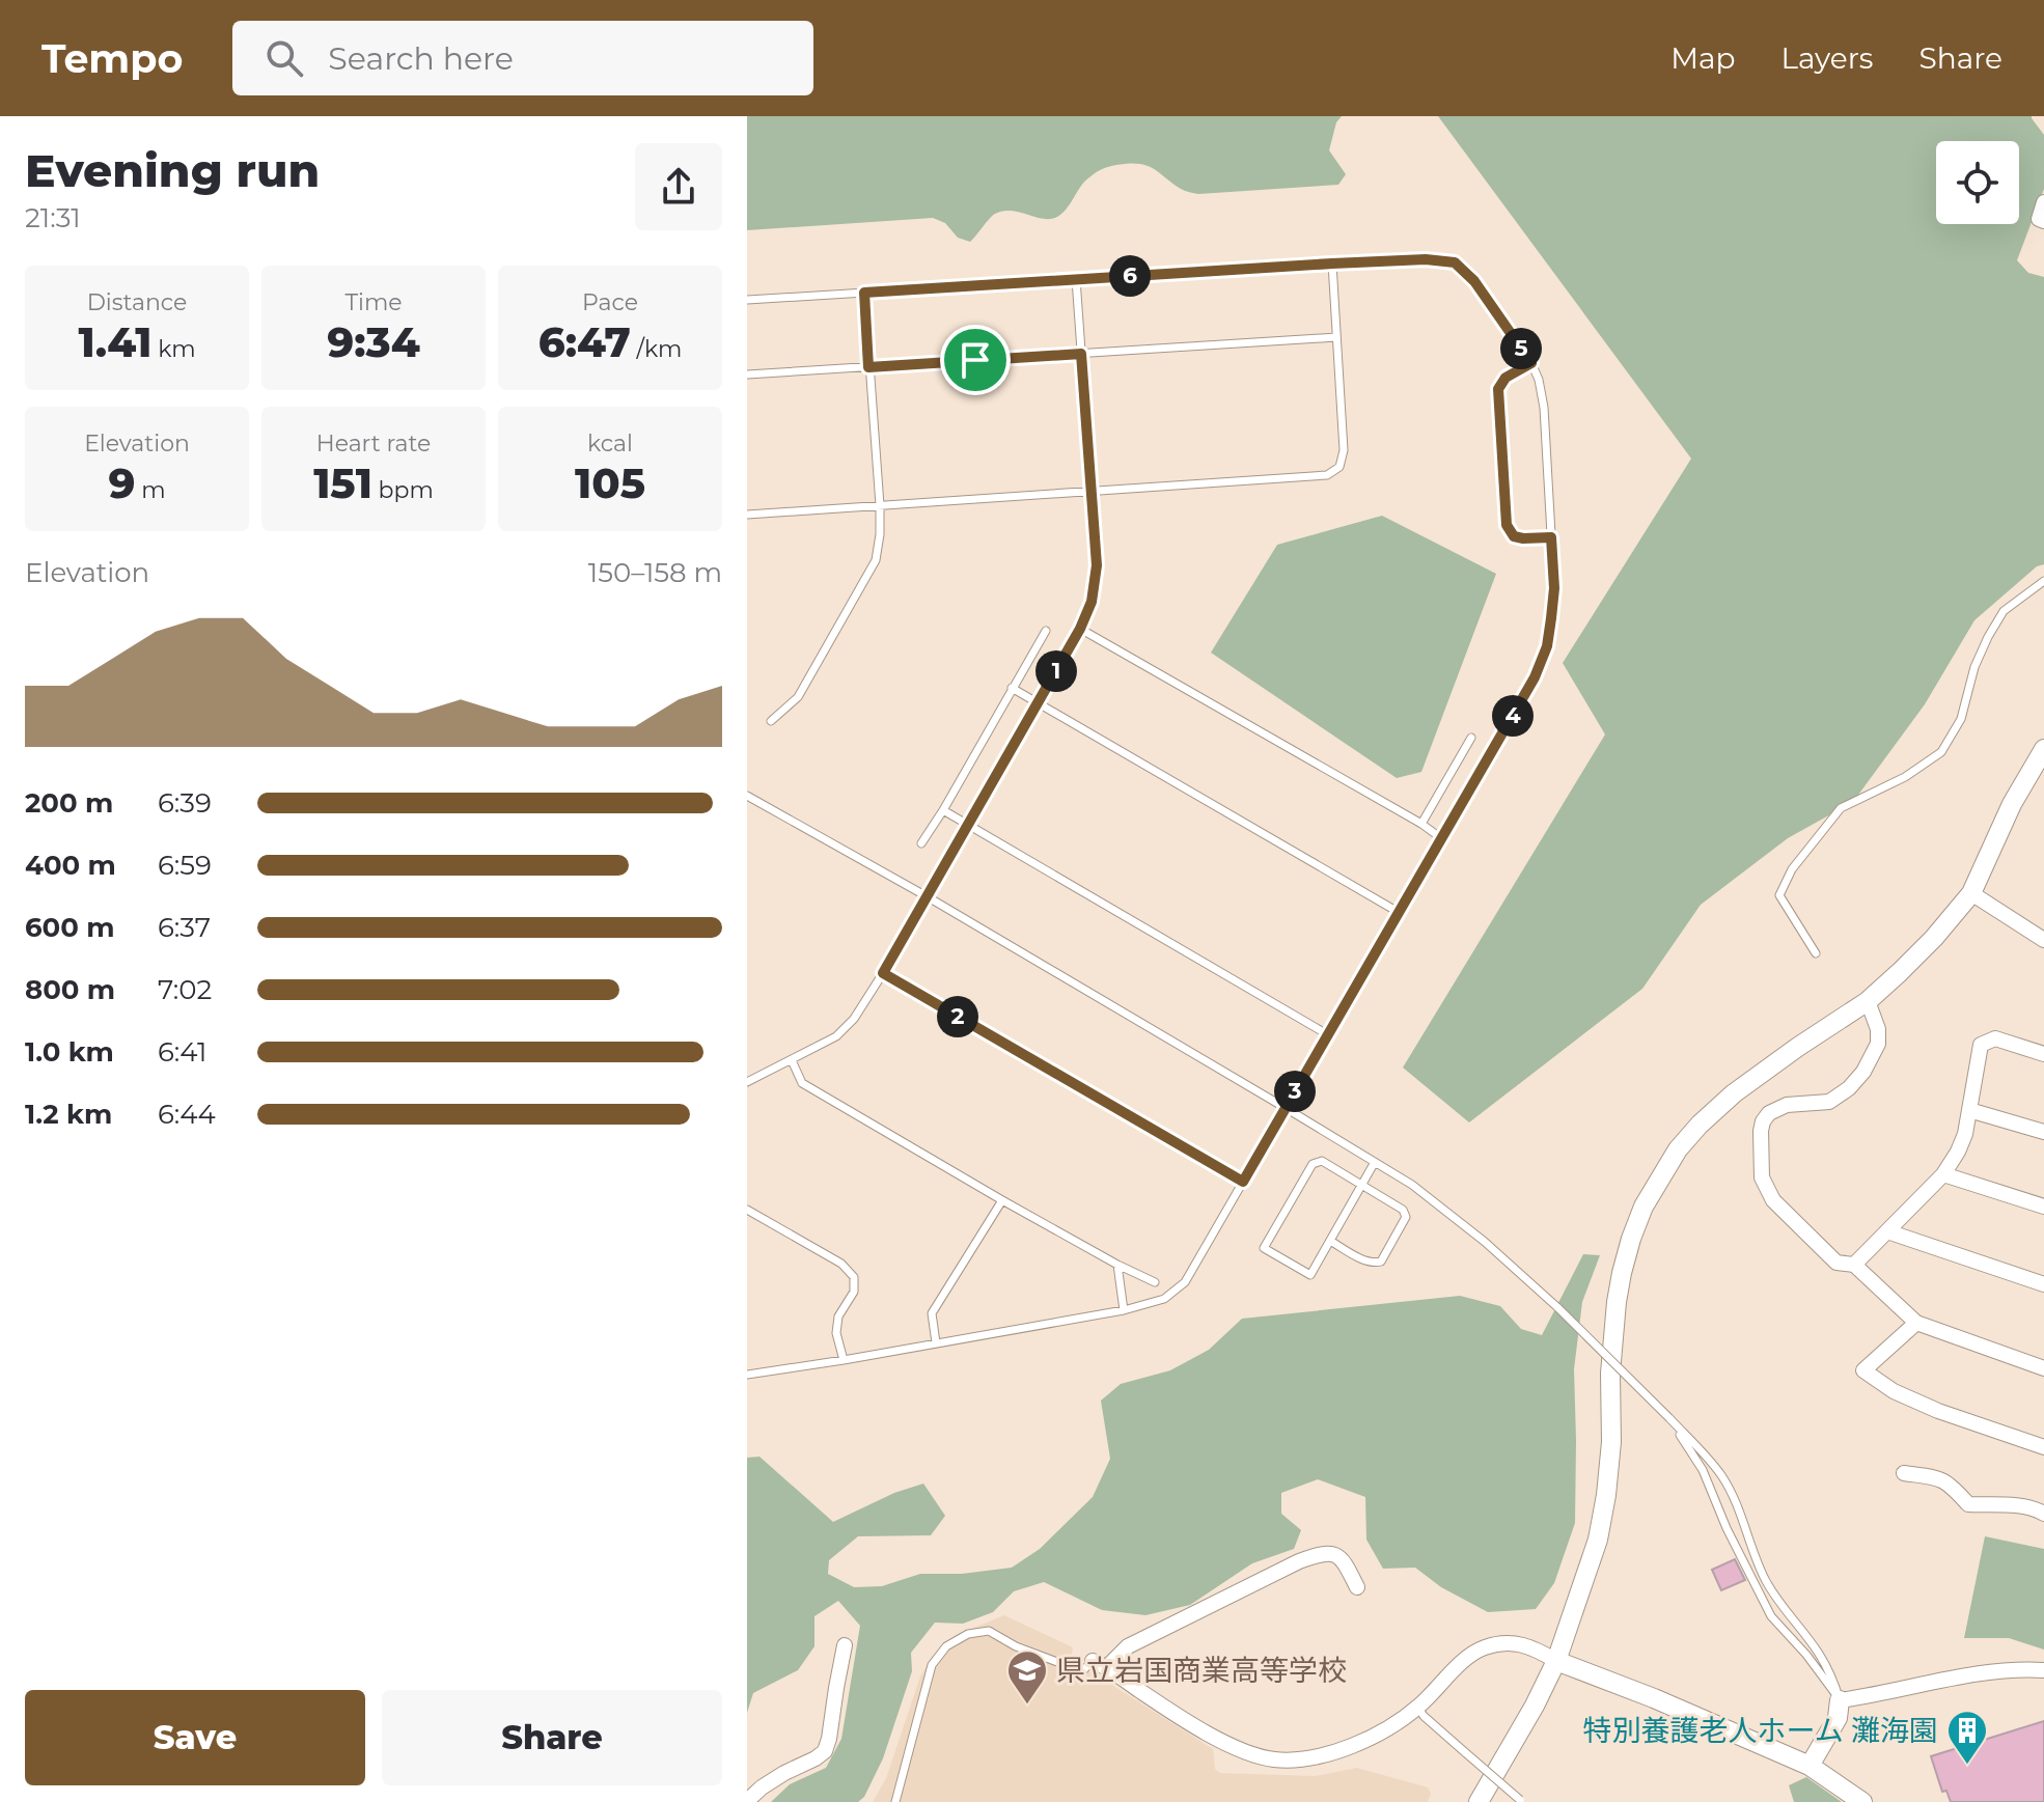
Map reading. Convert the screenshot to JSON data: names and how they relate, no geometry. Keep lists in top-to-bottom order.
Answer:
{
  "places": {
    "school or university": ["県立岩国商業高等学校"],
    "building": ["特別養護老人ホーム 灘海園"]
  },
  "page": {
    "header": "Tempo",
    "search": "Search here",
    "nav": ["Map", "Layers", "Share"],
    "heading": ["Evening run", "21:31"],
    "pins": [
      "6",
      "5",
      "1",
      "4",
      "2",
      "3"
    ],
    "stats": [
      ["Distance", "1.41 km"],
      ["Time", "9:34"],
      ["Pace", "6:47 /km"],
      ["Elevation", "9 m"],
      ["Heart rate", "151 bpm"],
      ["kcal", "105"]
    ],
    "chart": ["Elevation", "150–158 m"],
    "list": [
      {
        "name": "200 m",
        "note": "6:39"
      },
      {
        "name": "400 m",
        "note": "6:59"
      },
      {
        "name": "600 m",
        "note": "6:37"
      },
      {
        "name": "800 m",
        "note": "7:02"
      },
      {
        "name": "1.0 km",
        "note": "6:41"
      },
      {
        "name": "1.2 km",
        "note": "6:44"
      }
    ],
    "buttons": ["Save", "Share"]
  }
}
